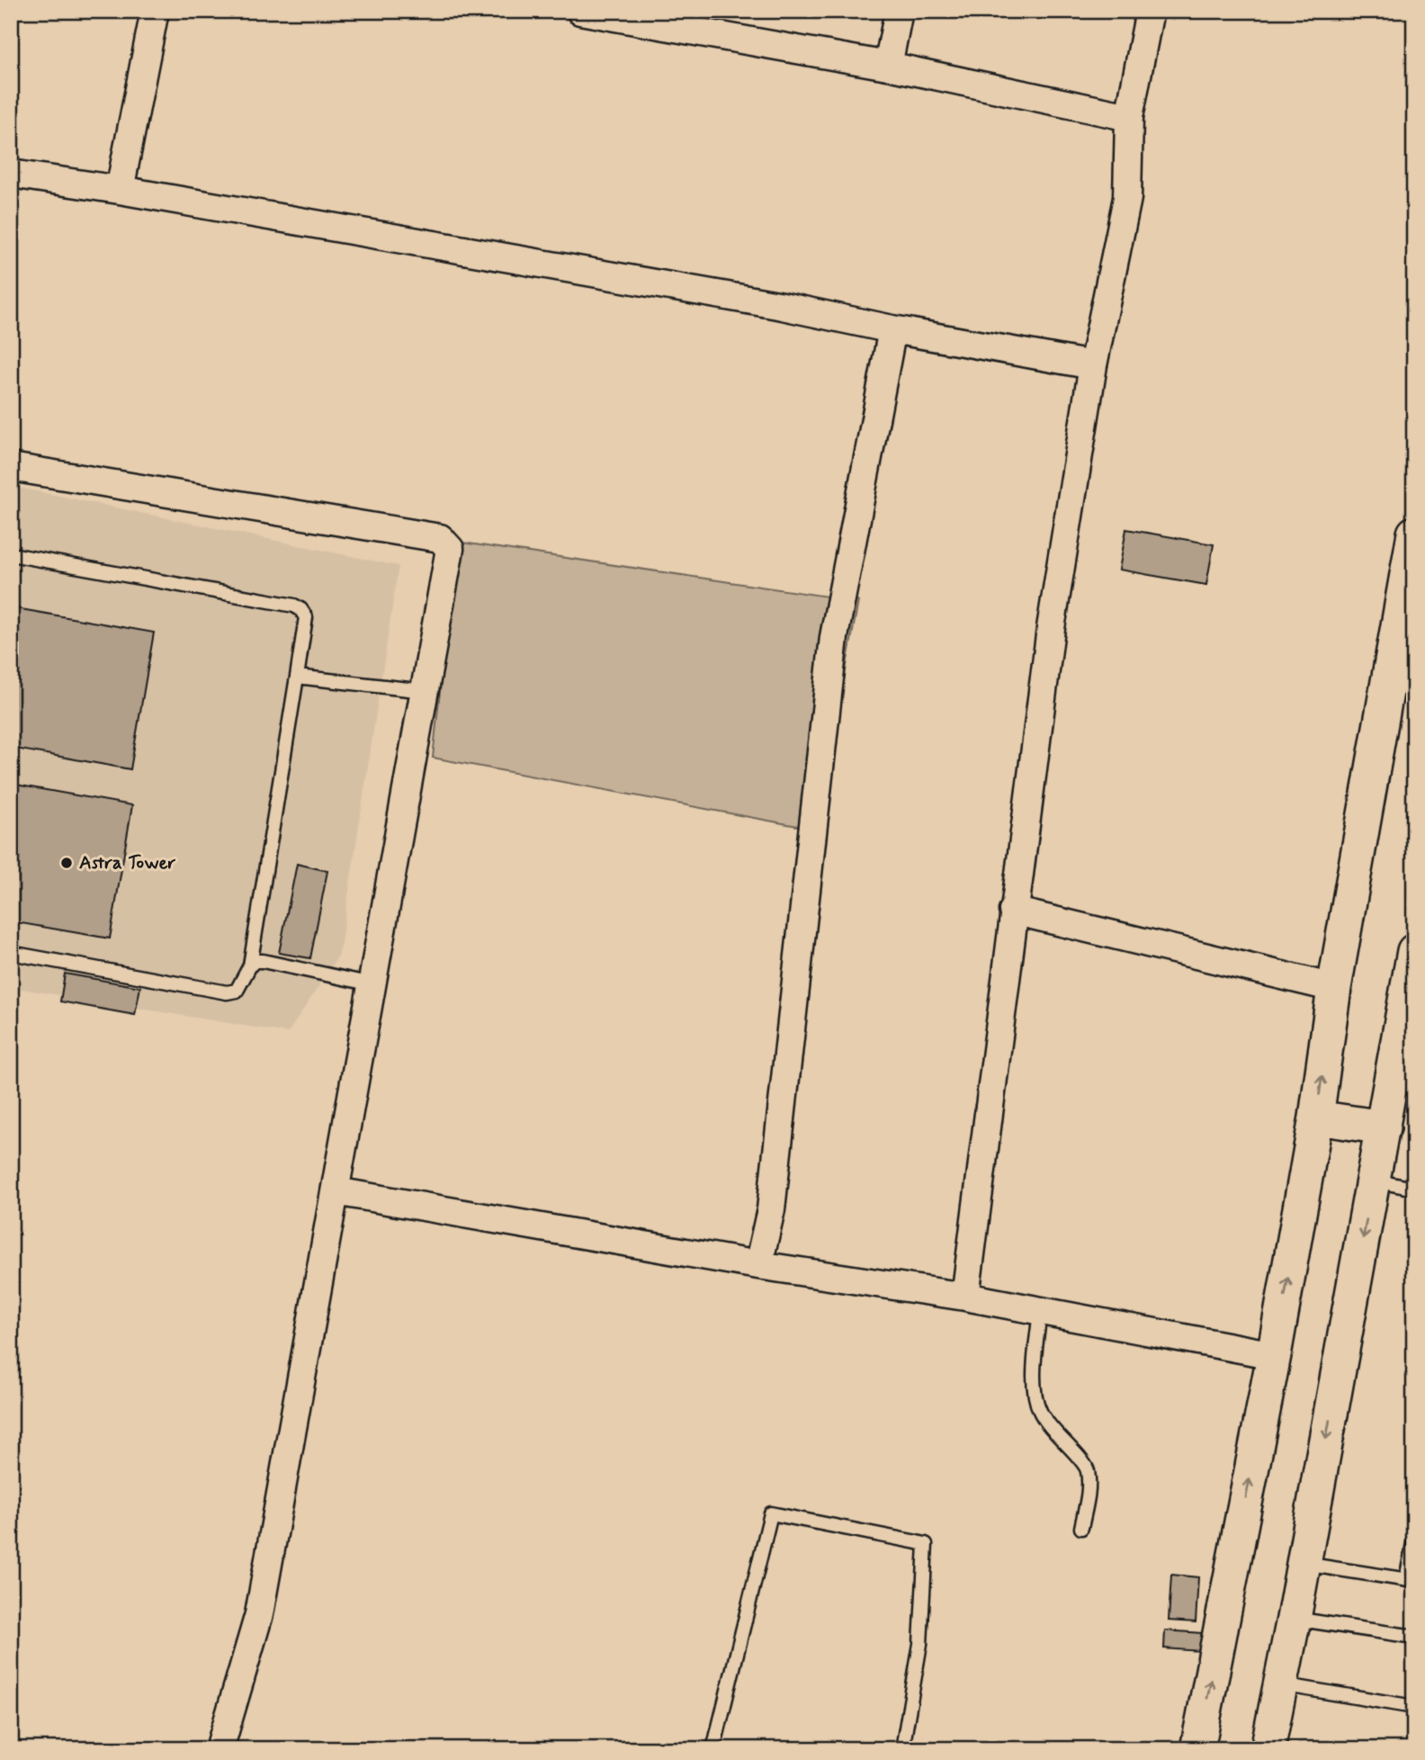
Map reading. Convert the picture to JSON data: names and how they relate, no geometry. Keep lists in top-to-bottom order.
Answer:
{
  "places": ["Astra Tower"]
}
